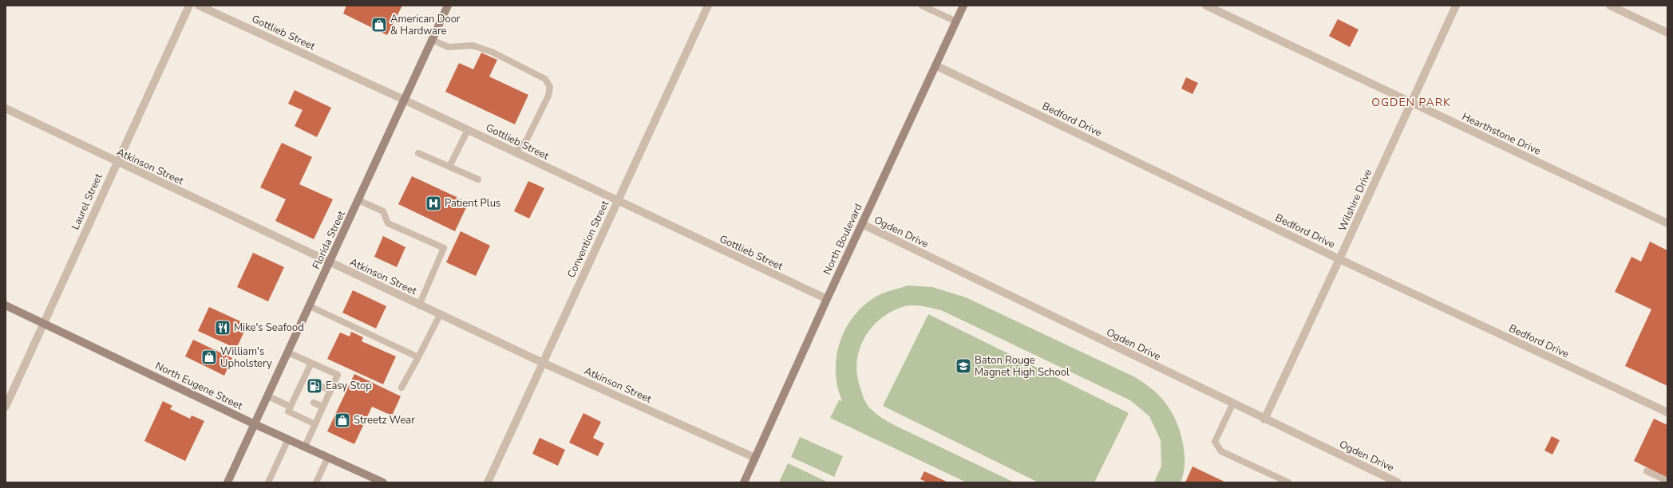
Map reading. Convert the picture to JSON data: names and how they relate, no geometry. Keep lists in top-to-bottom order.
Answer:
{
  "streets": {
    "street": [
      "Gottlieb Street",
      "Bedford Drive",
      "Hearthstone Drive",
      "Atkinson Street",
      "Wilshire Drive",
      "Laurel Street",
      "Ogden Drive",
      "Convention Street",
      "North Boulevard",
      "Florida Street",
      "North Eugene Street"
    ]
  },
  "crossings": [
    ["Gottlieb Street", "Convention Street"],
    ["Gottlieb Street", "North Boulevard"],
    ["Gottlieb Street", "Florida Street"],
    ["Bedford Drive", "Wilshire Drive"],
    ["Bedford Drive", "North Boulevard"],
    ["Hearthstone Drive", "Wilshire Drive"],
    ["Atkinson Street", "Laurel Street"],
    ["Atkinson Street", "Convention Street"],
    ["Atkinson Street", "North Boulevard"],
    ["Atkinson Street", "Florida Street"],
    ["Wilshire Drive", "Ogden Drive"],
    ["Laurel Street", "North Eugene Street"],
    ["Ogden Drive", "North Boulevard"],
    ["Florida Street", "North Eugene Street"]
  ],
  "districts": ["OGDEN PARK"],
  "places": {
    "shop": ["American Door & Hardware", "William's Upholstery", "Streetz Wear"],
    "hospital": ["Patient Plus"],
    "restaurant": ["Mike's Seafood"],
    "school or university": ["Baton Rouge Magnet High School"],
    "fuel station": ["Easy Stop"]
  }
}
